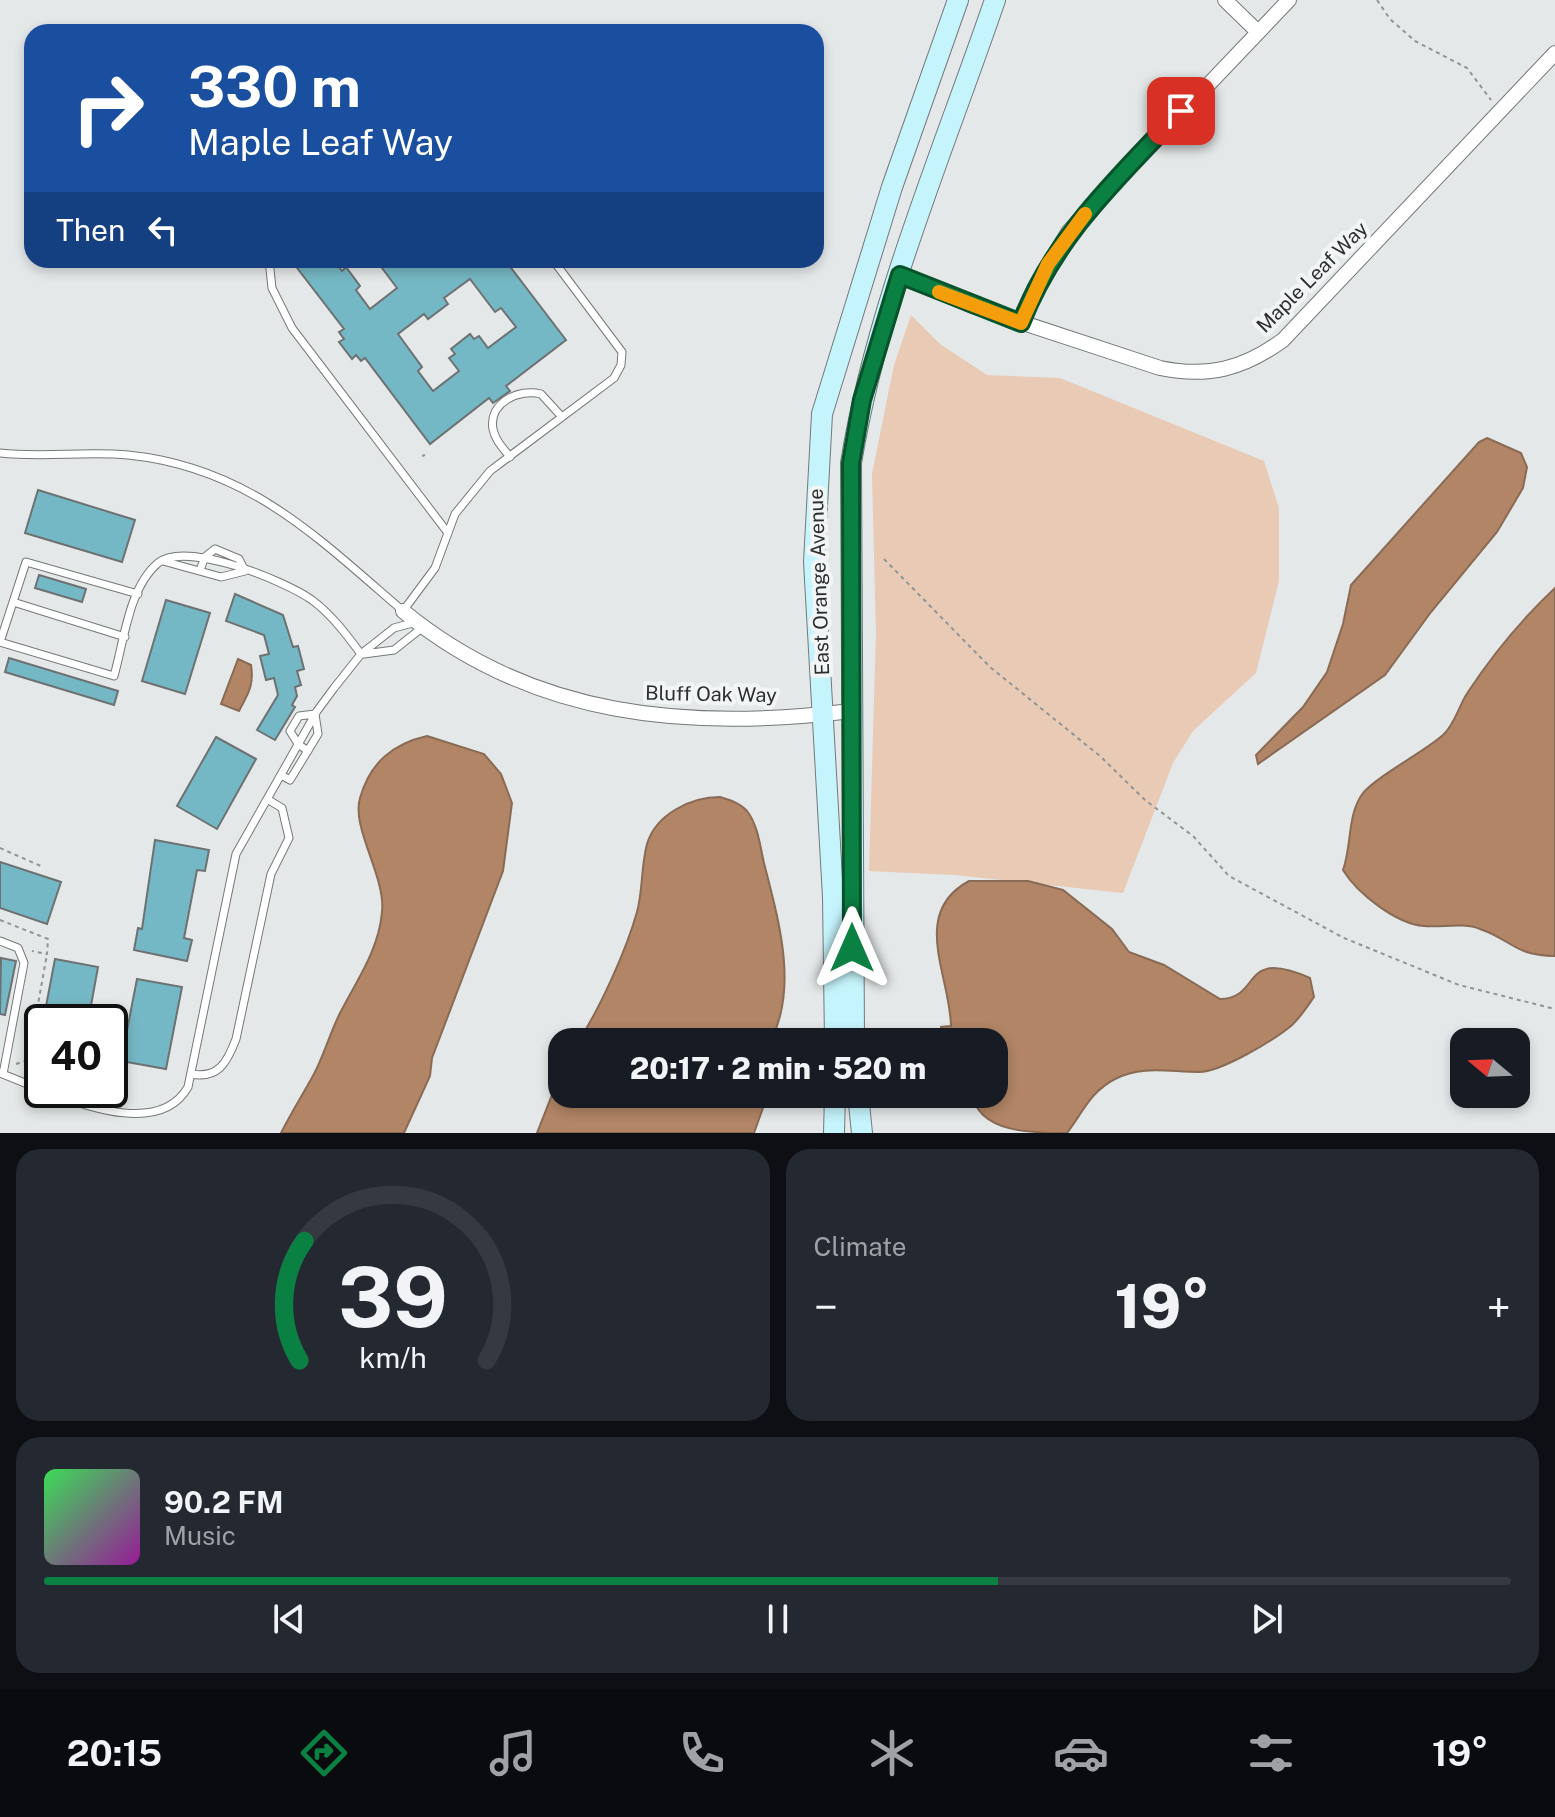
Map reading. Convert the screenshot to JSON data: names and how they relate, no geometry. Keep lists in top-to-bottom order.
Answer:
{
  "streets": {
    "street": ["Maple Leaf Way", "East Orange Avenue", "Bluff Oak Way"]
  },
  "crossings": [
    ["Maple Leaf Way", "East Orange Avenue"],
    ["East Orange Avenue", "Bluff Oak Way"]
  ],
  "north": "left",
  "page": {
    "turn": ["330 m", "Maple Leaf Way"],
    "then": "Then",
    "limit": "40",
    "trip": "20:17 · 2 min · 520 m",
    "tile": "Climate",
    "heat": ["−", "19°", "+"],
    "song": ["90.2 FM", "Music"],
    "tabs": ["20:15", "19°"],
    "gauge": ["39", "km/h"]
  }
}
